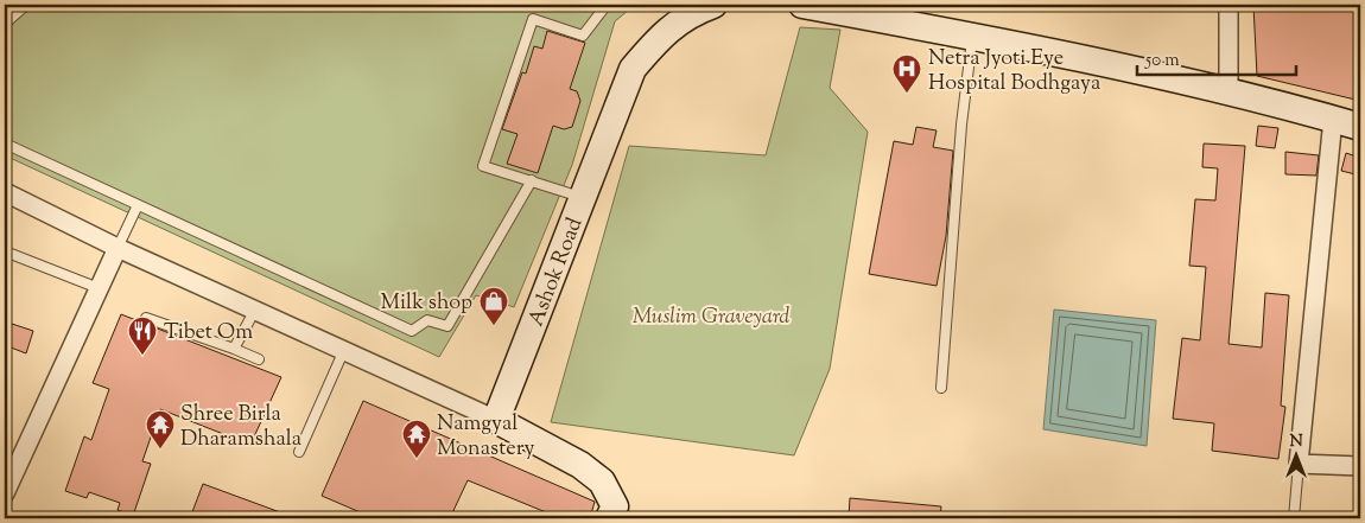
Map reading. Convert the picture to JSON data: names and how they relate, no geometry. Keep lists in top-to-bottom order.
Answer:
{
  "streets": {
    "street": ["Ashok Road"]
  },
  "parks": ["Muslim Graveyard"],
  "places": {
    "hospital": ["Netra Jyoti Eye Hospital Bodhgaya"],
    "shop": ["Milk shop"],
    "restaurant": ["Tibet Om"],
    "temple": ["Shree Birla Dharamshala", "Namgyal Monastery"]
  },
  "scale_bar": "50 m",
  "north": "top"
}
